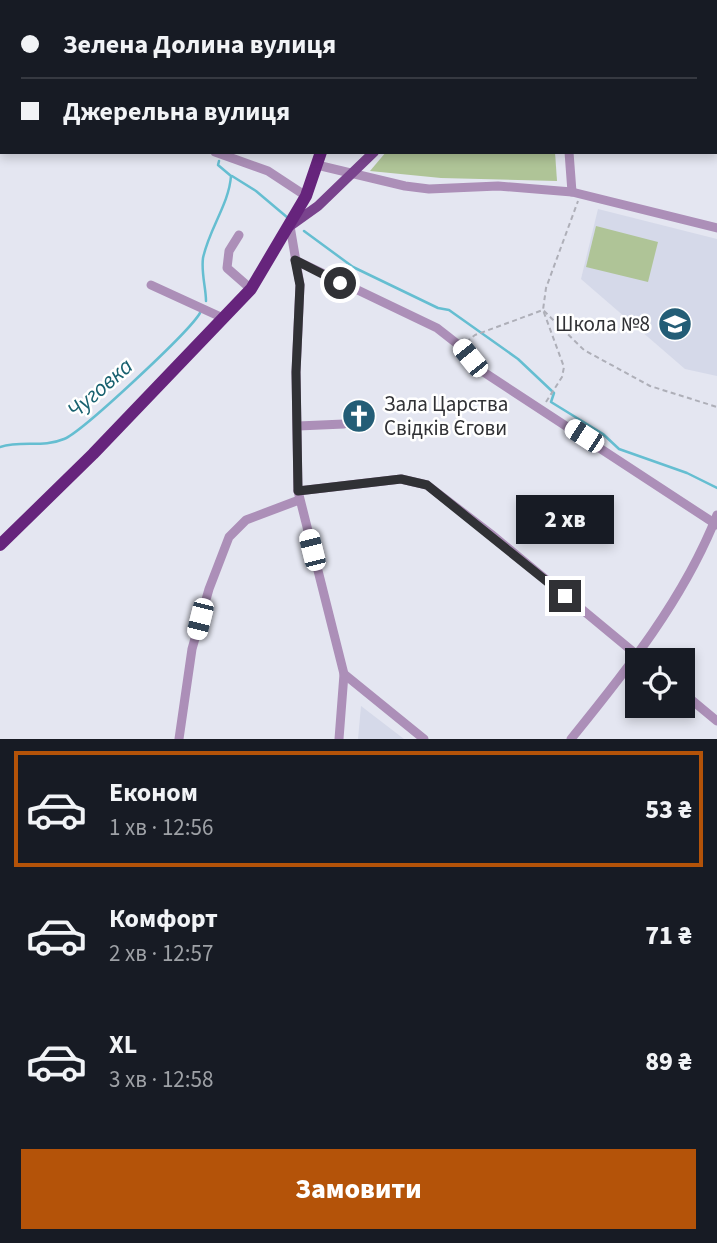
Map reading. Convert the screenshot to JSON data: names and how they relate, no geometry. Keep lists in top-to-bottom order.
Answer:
{
  "water": ["Чуговка"],
  "places": {
    "school or university": ["Школа №8"],
    "church": ["Зала Царства Свідків Єгови"]
  },
  "page": {
    "banner": ["Зелена Долина вулиця", "Джерельна вулиця"],
    "bubble": "2 хв",
    "list": [
      {
        "name": "Економ",
        "note": "1 хв · 12:56",
        "value": "53 ₴"
      },
      {
        "name": "Комфорт",
        "note": "2 хв · 12:57",
        "value": "71 ₴"
      },
      {
        "name": "XL",
        "note": "3 хв · 12:58",
        "value": "89 ₴"
      }
    ],
    "buttons": "Замовити"
  }
}
